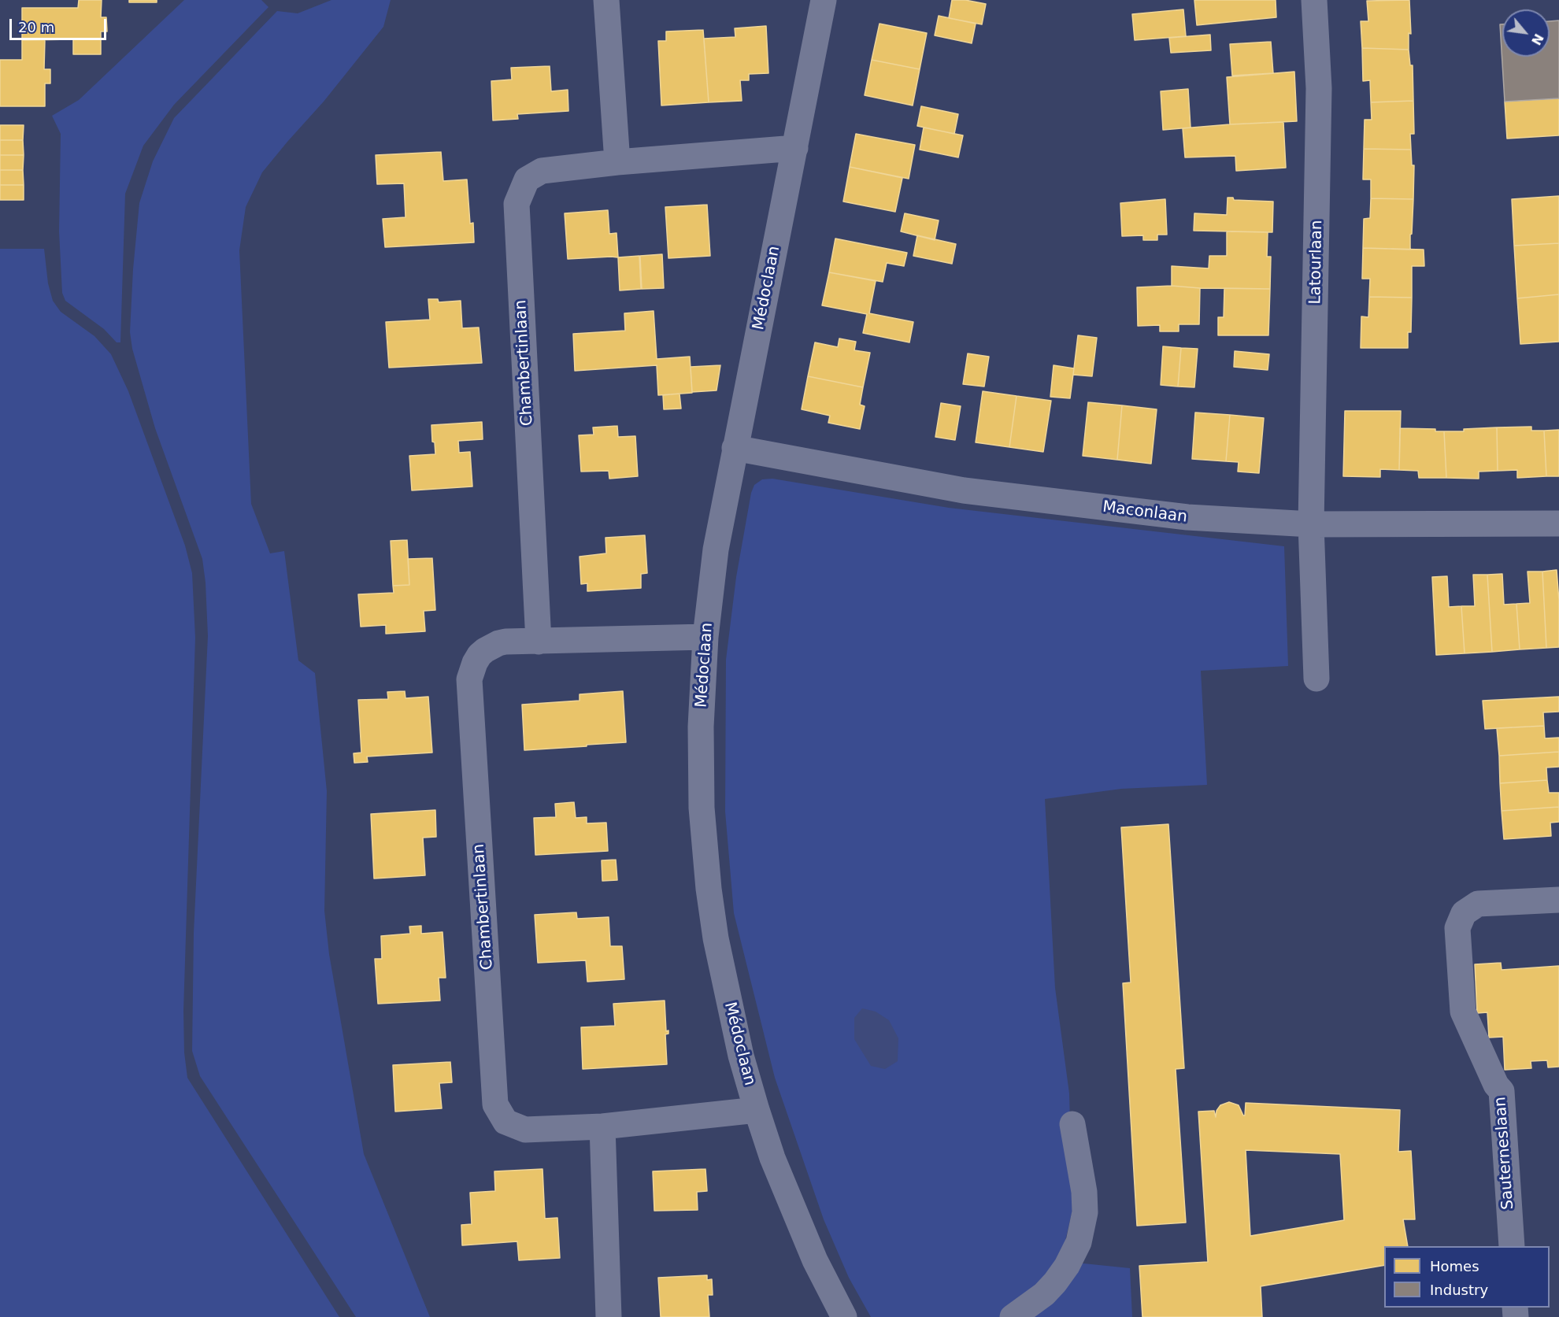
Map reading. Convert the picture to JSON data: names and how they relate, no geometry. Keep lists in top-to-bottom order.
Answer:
{
  "streets": {
    "street": [
      "Latourlaan",
      "Médoclaan",
      "Chambertinlaan",
      "Maconlaan",
      "Sauterneslaan"
    ]
  },
  "crossings": [
    ["Latourlaan", "Maconlaan"],
    ["Médoclaan", "Chambertinlaan"],
    ["Médoclaan", "Maconlaan"]
  ],
  "legend": ["Homes", "Industry"],
  "scale_bar": "20 m",
  "north": "bottom right"
}
